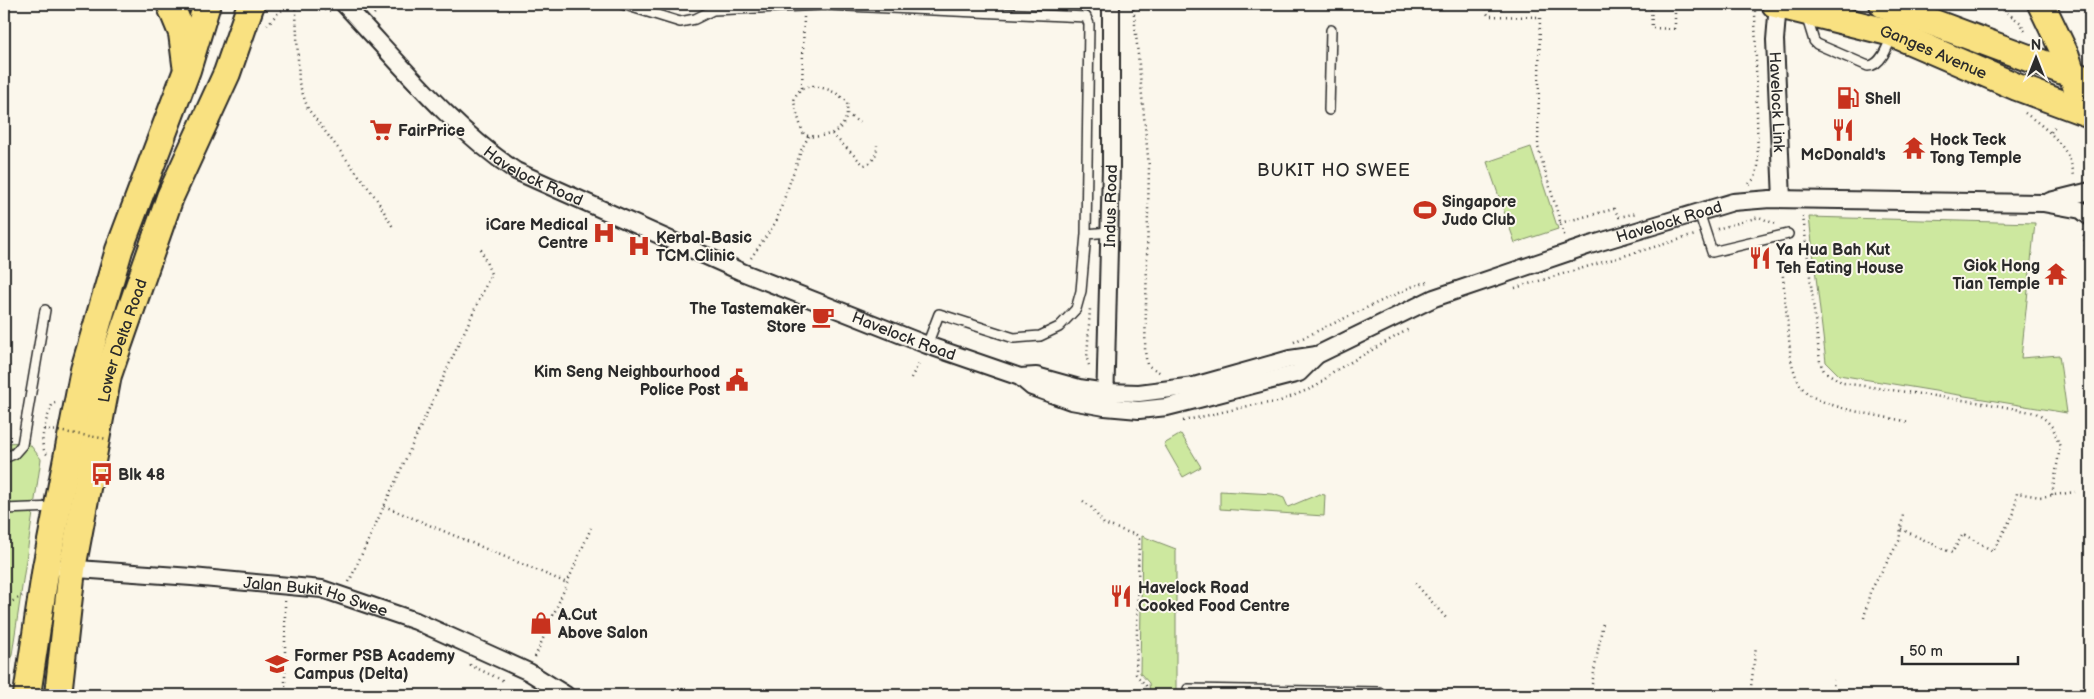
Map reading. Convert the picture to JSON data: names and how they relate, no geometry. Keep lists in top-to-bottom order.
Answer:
{
  "streets": {
    "main road": ["Ganges Avenue", "Lower Delta Road"],
    "street": [
      "Havelock Link",
      "Havelock Road",
      "Indus Road",
      "Jalan Bukit Ho Swee"
    ]
  },
  "crossings": [
    ["Ganges Avenue", "Havelock Link"],
    ["Havelock Link", "Havelock Road"],
    ["Havelock Road", "Indus Road"],
    ["Lower Delta Road", "Jalan Bukit Ho Swee"]
  ],
  "districts": ["BUKIT HO SWEE"],
  "places": {
    "fuel station": ["Shell"],
    "supermarket": ["FairPrice"],
    "restaurant": ["McDonald's", "Ya Hua Bah Kut Teh Eating House", "Havelock Road Cooked Food Centre"],
    "temple": ["Hock Teck Tong Temple", "Giok Hong Tian Temple"],
    "sports": ["Singapore Judo Club"],
    "hospital": ["iCare Medical Centre", "Kerbal-Basic TCM Clinic"],
    "cafe": ["The Tastemaker Store"],
    "public building": ["Kim Seng Neighbourhood Police Post"],
    "bus stop": ["Blk 48"],
    "shop": ["A.Cut Above Salon"],
    "school or university": ["Former PSB Academy Campus (Delta)"]
  },
  "scale_bar": "50 m",
  "north": "top"
}
